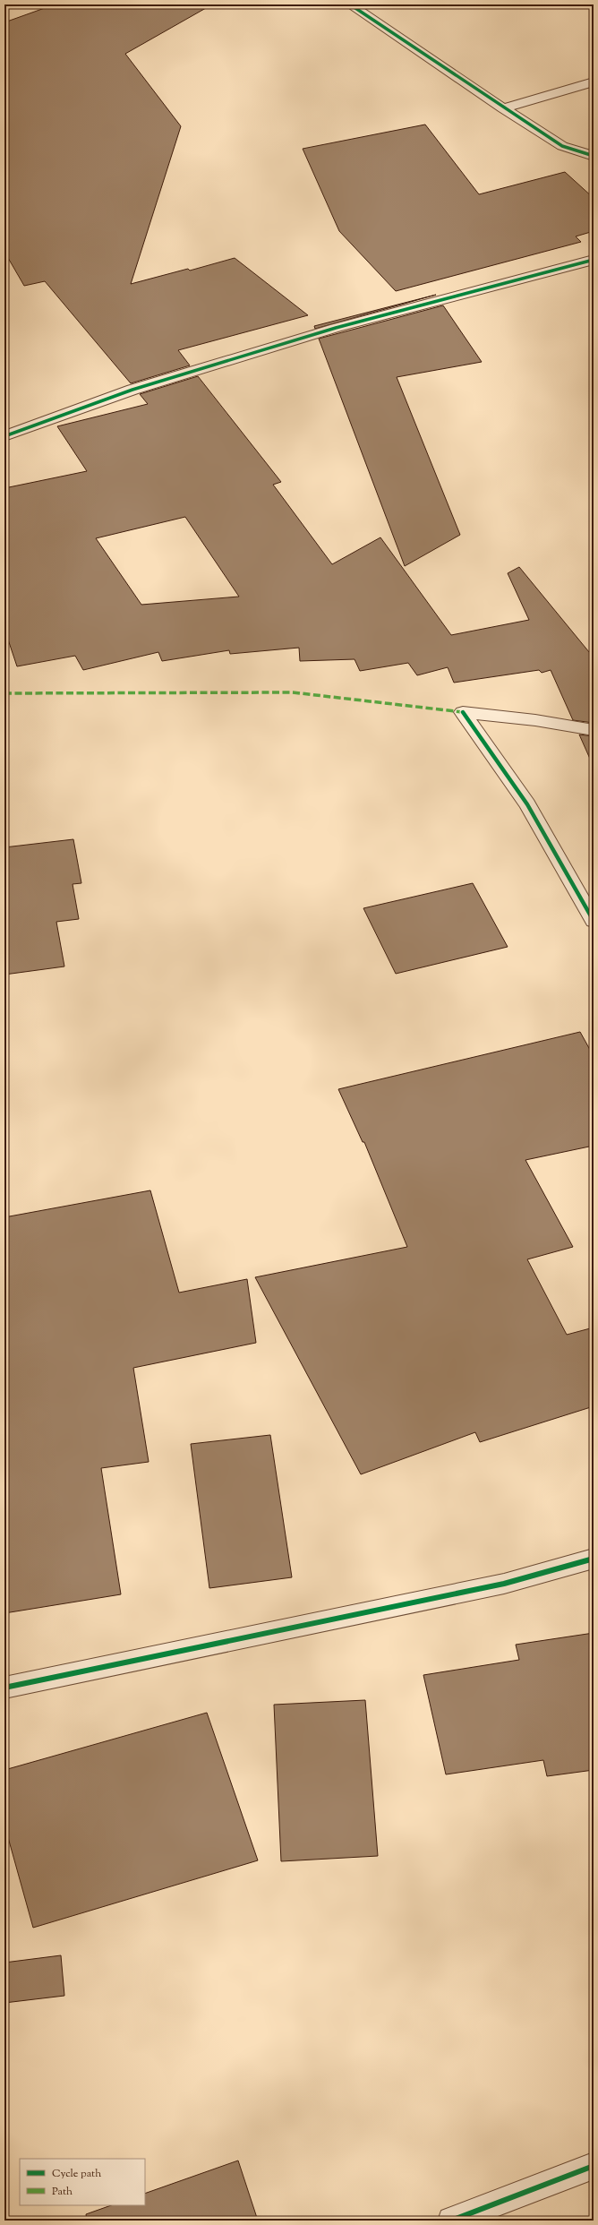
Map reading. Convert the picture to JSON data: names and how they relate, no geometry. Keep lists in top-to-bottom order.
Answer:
{
  "legend": ["Cycle path", "Path"]
}
